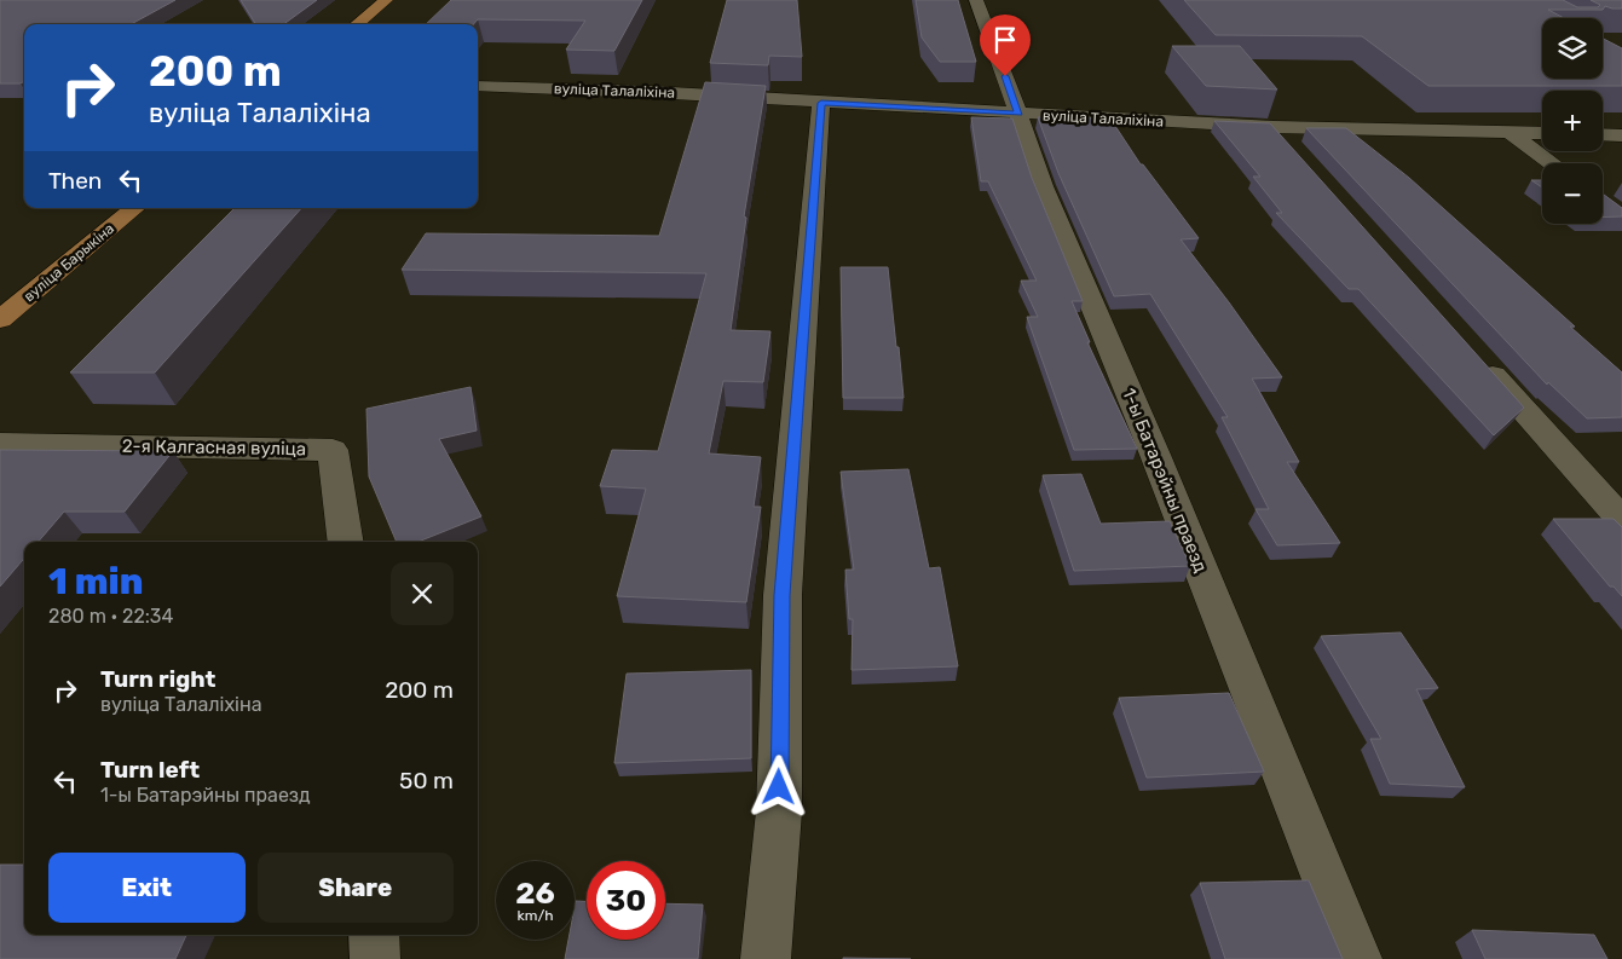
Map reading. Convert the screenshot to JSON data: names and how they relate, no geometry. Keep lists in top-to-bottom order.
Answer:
{
  "streets": {
    "main road": ["вуліца Барыкіна"],
    "street": ["вуліца Талаліхіна", "2-я Калгасная вуліца", "1-ы Батарэйны праезд"]
  },
  "crossings": [
    ["вуліца Талаліхіна", "1-ы Батарэйны праезд"]
  ],
  "page": {
    "map_buttons": ["+", "−"],
    "turn": ["200 m", "вуліца Талаліхіна"],
    "then": "Then",
    "heading": ["1 min", "280 m · 22:34"],
    "list": [
      {
        "name": "Turn right",
        "note": "вуліца Талаліхіна",
        "value": "200 m"
      },
      {
        "name": "Turn left",
        "note": "1-ы Батарэйны праезд",
        "value": "50 m"
      }
    ],
    "buttons": ["Exit", "Share"],
    "speed": "26 km/h",
    "limit": "30"
  }
}
